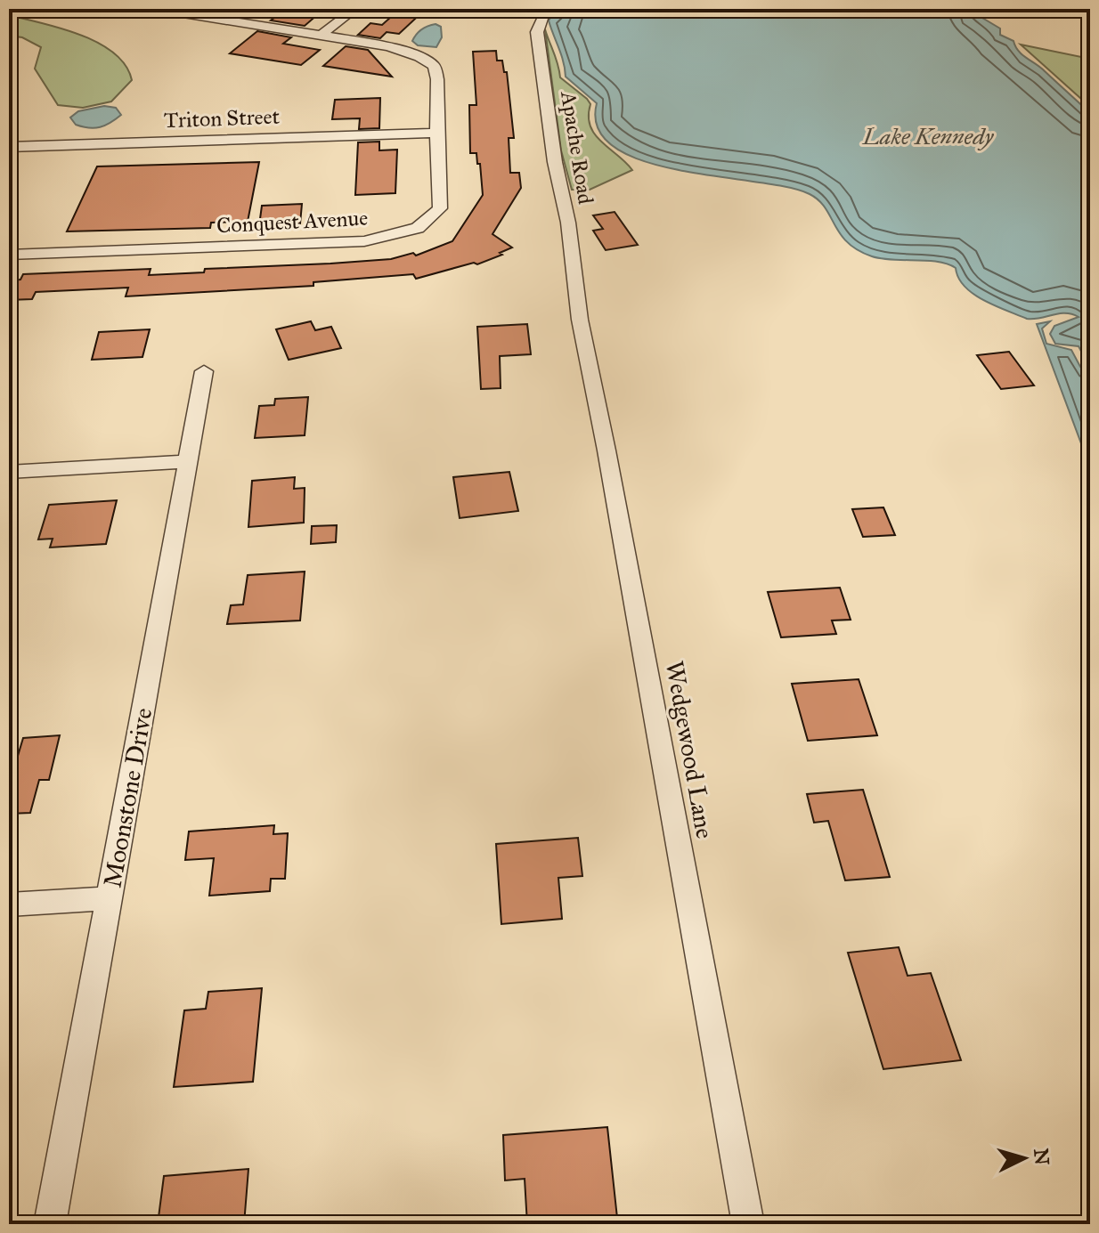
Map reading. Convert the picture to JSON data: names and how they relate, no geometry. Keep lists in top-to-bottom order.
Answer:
{
  "streets": {
    "street": [
      "Triton Street",
      "Apache Road",
      "Conquest Avenue",
      "Wedgewood Lane",
      "Moonstone Drive"
    ]
  },
  "crossings": [
    ["Triton Street", "Conquest Avenue"],
    ["Apache Road", "Wedgewood Lane"]
  ],
  "water": ["Lake Kennedy"],
  "north": "right"
}
